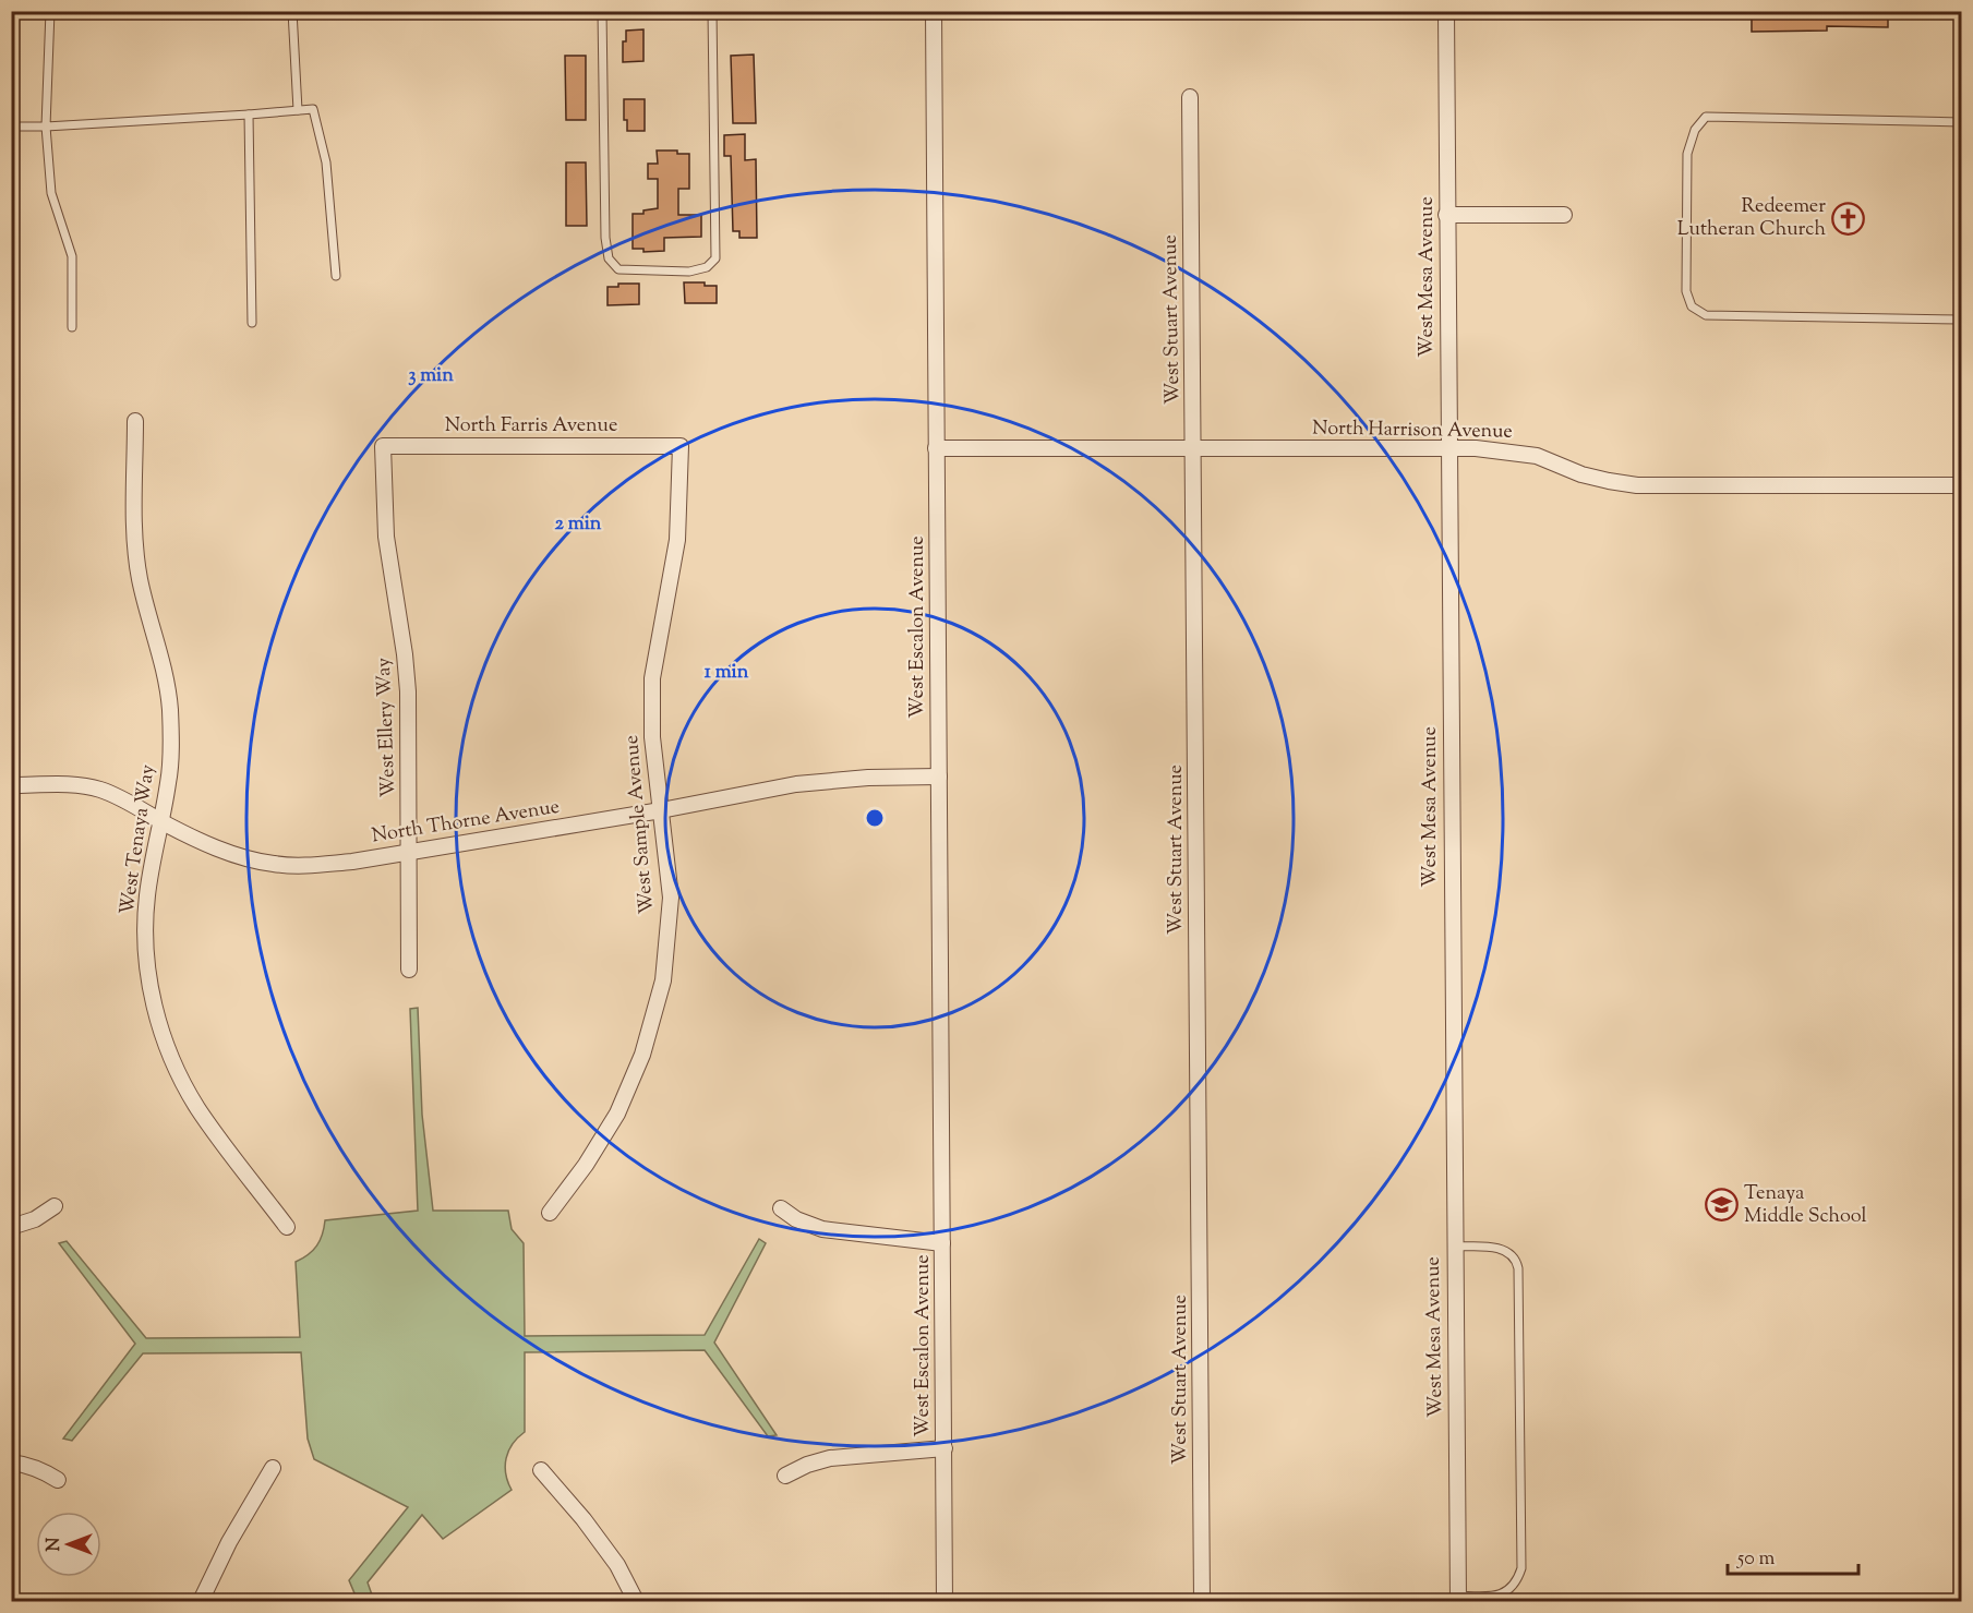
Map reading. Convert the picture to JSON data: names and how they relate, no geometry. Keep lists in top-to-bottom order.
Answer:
{
  "streets": {
    "street": [
      "West Mesa Avenue",
      "West Stuart Avenue",
      "North Farris Avenue",
      "North Harrison Avenue",
      "West Escalon Avenue",
      "West Ellery Way",
      "North Thorne Avenue",
      "West Sample Avenue",
      "West Tenaya Way"
    ]
  },
  "crossings": [
    ["West Mesa Avenue", "North Harrison Avenue"],
    ["West Stuart Avenue", "North Harrison Avenue"],
    ["North Farris Avenue", "West Ellery Way"],
    ["North Farris Avenue", "West Sample Avenue"],
    ["North Harrison Avenue", "West Escalon Avenue"],
    ["West Escalon Avenue", "North Thorne Avenue"],
    ["West Ellery Way", "North Thorne Avenue"],
    ["North Thorne Avenue", "West Sample Avenue"],
    ["North Thorne Avenue", "West Tenaya Way"]
  ],
  "places": {
    "church": ["Redeemer Lutheran Church"],
    "school or university": ["Tenaya Middle School"]
  },
  "scale_bar": "50 m",
  "north": "left",
  "rings": ["3 min", "2 min", "1 min"]
}
